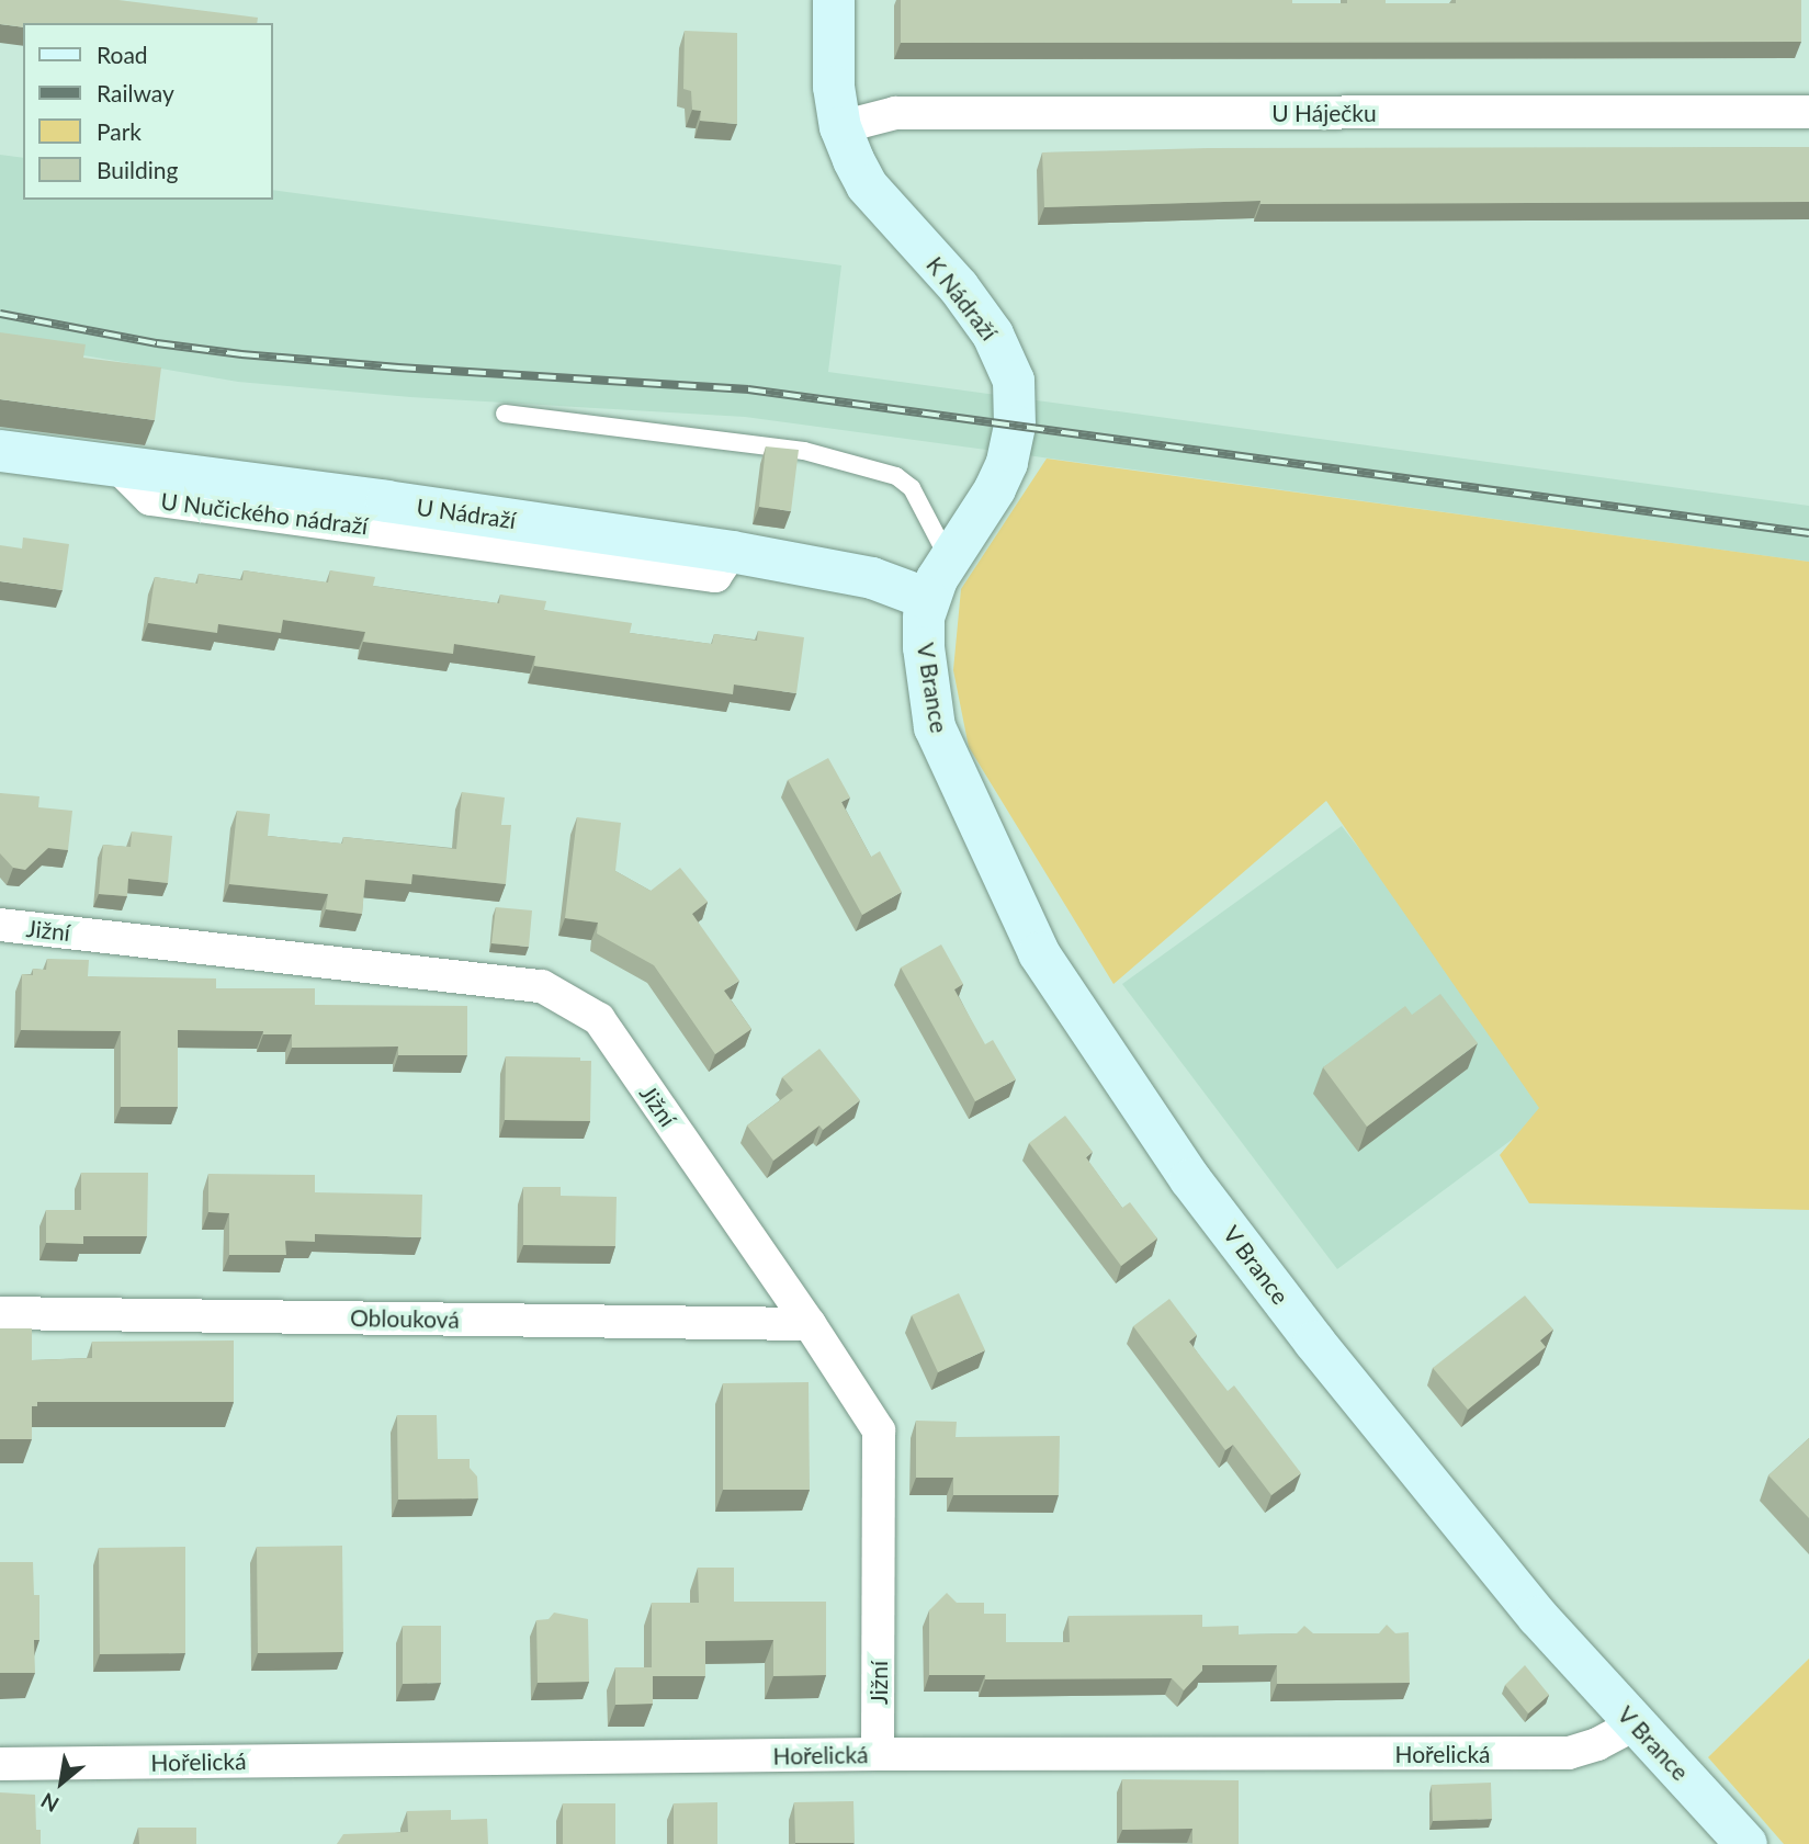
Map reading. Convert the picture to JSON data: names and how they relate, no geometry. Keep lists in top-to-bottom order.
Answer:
{
  "streets": {
    "main road": ["K Nádraží", "U Nádraží", "V Brance"],
    "street": [
      "U Háječku",
      "Jižní",
      "Oblouková",
      "Hořelická"
    ]
  },
  "crossings": [
    ["U Háječku", "K Nádraží"],
    ["K Nádraží", "U Nádraží"],
    ["K Nádraží", "V Brance"],
    ["U Nádraží", "V Brance"],
    ["V Brance", "Hořelická"],
    ["Jižní", "Oblouková"],
    ["Jižní", "Hořelická"]
  ],
  "legend": [
    "Road",
    "Railway",
    "Park",
    "Building"
  ],
  "north": "bottom left"
}
